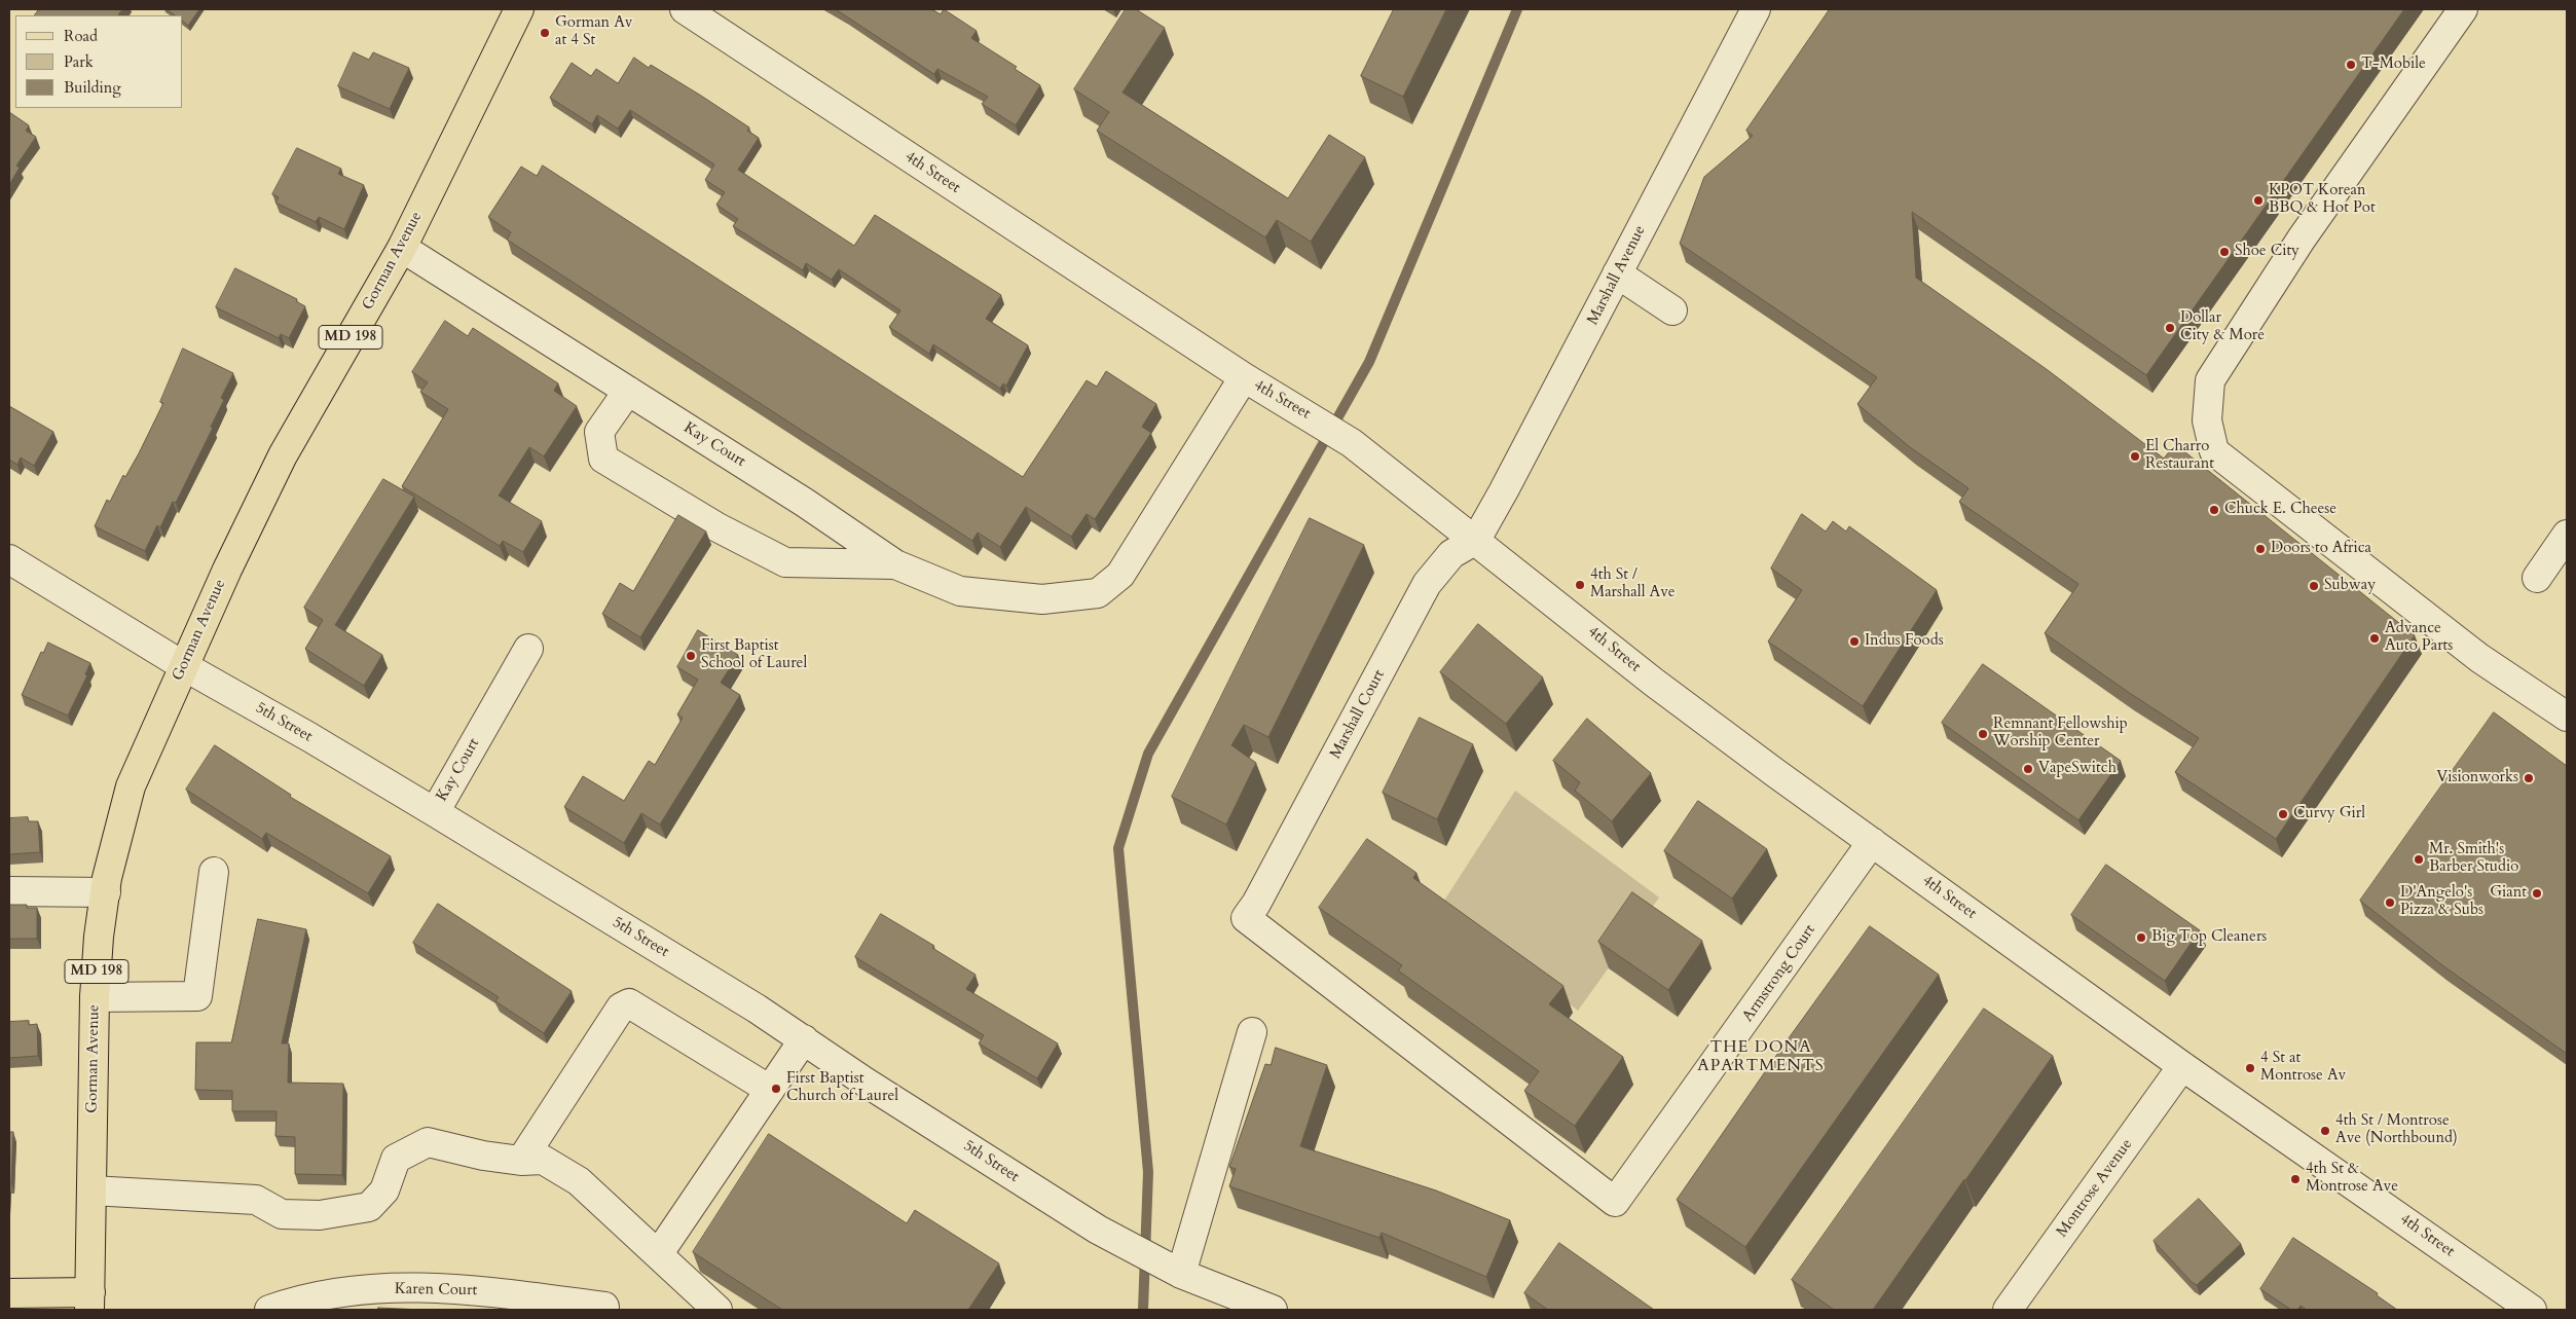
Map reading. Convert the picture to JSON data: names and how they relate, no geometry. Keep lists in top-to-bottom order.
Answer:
{
  "streets": {
    "main road": ["Gorman Avenue", "MD 198"],
    "street": [
      "4th Street",
      "Marshall Avenue",
      "Kay Court",
      "Marshall Court",
      "5th Street",
      "Armstrong Court",
      "Montrose Avenue",
      "Karen Court"
    ]
  },
  "crossings": [
    ["4th Street", "Marshall Avenue"],
    ["4th Street", "Kay Court"],
    ["4th Street", "Marshall Court"],
    ["4th Street", "Armstrong Court"],
    ["4th Street", "Montrose Avenue"],
    ["Gorman Avenue", "Kay Court"],
    ["Gorman Avenue", "5th Street"],
    ["Marshall Avenue", "Marshall Court"],
    ["Kay Court", "5th Street"],
    ["Marshall Court", "Armstrong Court"]
  ],
  "districts": ["THE DONA APARTMENTS"],
  "places": [
    "Gorman Av at 4 St",
    "T-Mobile",
    "KPOT Korean BBQ & Hot Pot",
    "Shoe City",
    "Dollar City & More",
    "El Charro Restaurant",
    "Chuck E. Cheese",
    "Doors to Africa",
    "4th St / Marshall Ave",
    "Subway",
    "Advance Auto Parts",
    "Indus Foods",
    "First Baptist School of Laurel",
    "Remnant Fellowship Worship Center",
    "VapeSwitch",
    "Visionworks",
    "Curvy Girl",
    "Mr. Smith's Barber Studio",
    "Giant",
    "D'Angelo's Pizza & Subs",
    "Big Top Cleaners",
    "4 St at Montrose Av",
    "First Baptist Church of Laurel",
    "4th St / Montrose Ave (Northbound)",
    "4th St & Montrose Ave"
  ],
  "legend": ["Road", "Park", "Building"]
}
